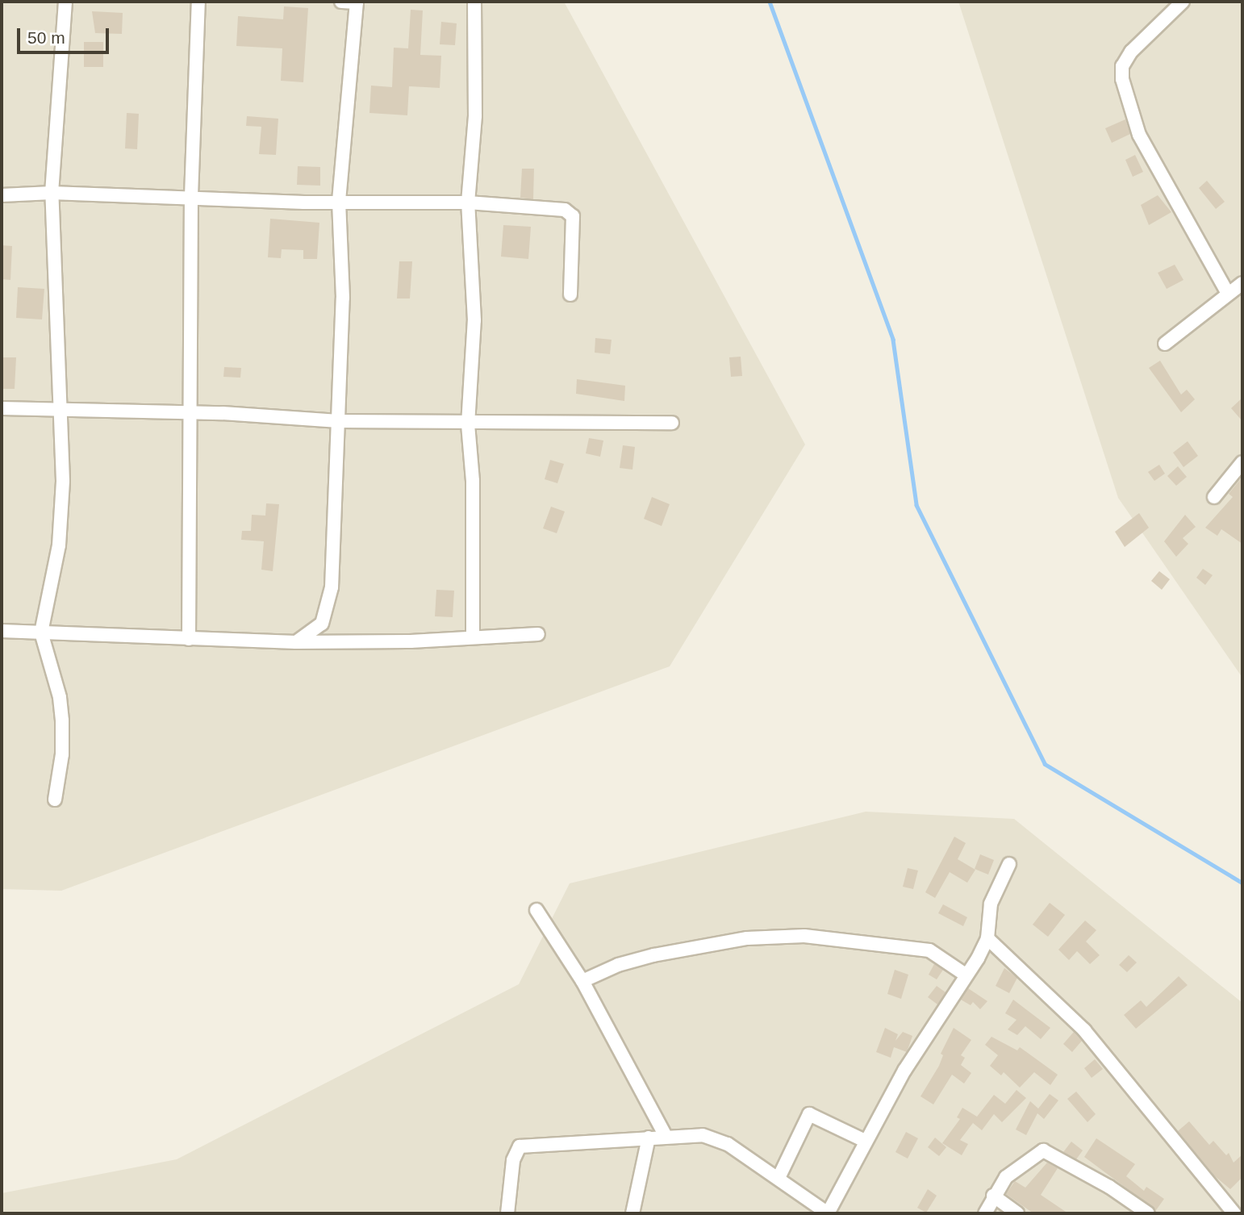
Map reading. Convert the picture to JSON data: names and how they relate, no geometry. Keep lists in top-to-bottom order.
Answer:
{
  "scale_bar": "50 m"
}
